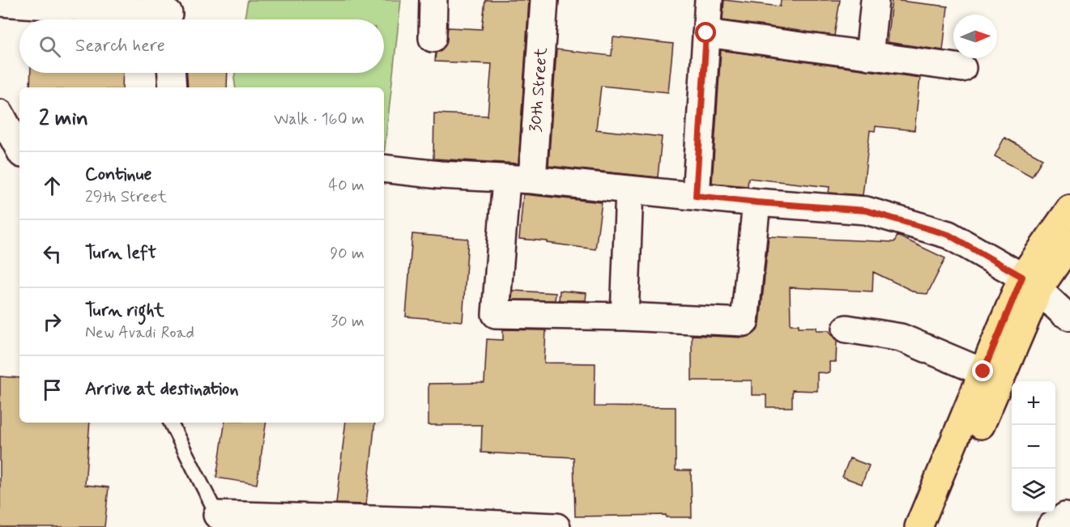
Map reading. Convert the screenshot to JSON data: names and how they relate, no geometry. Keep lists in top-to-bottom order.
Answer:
{
  "streets": {
    "street": ["30th Street"]
  },
  "north": "right",
  "page": {
    "search": "Search here",
    "heading": ["2 min", "Walk · 160 m"],
    "list": [
      ["Continue", "29th Street", "40 m"],
      ["Turn left", "90 m"],
      ["Turn right", "New Avadi Road", "30 m"],
      "Arrive at destination"
    ],
    "map_buttons": ["+", "−"]
  }
}
